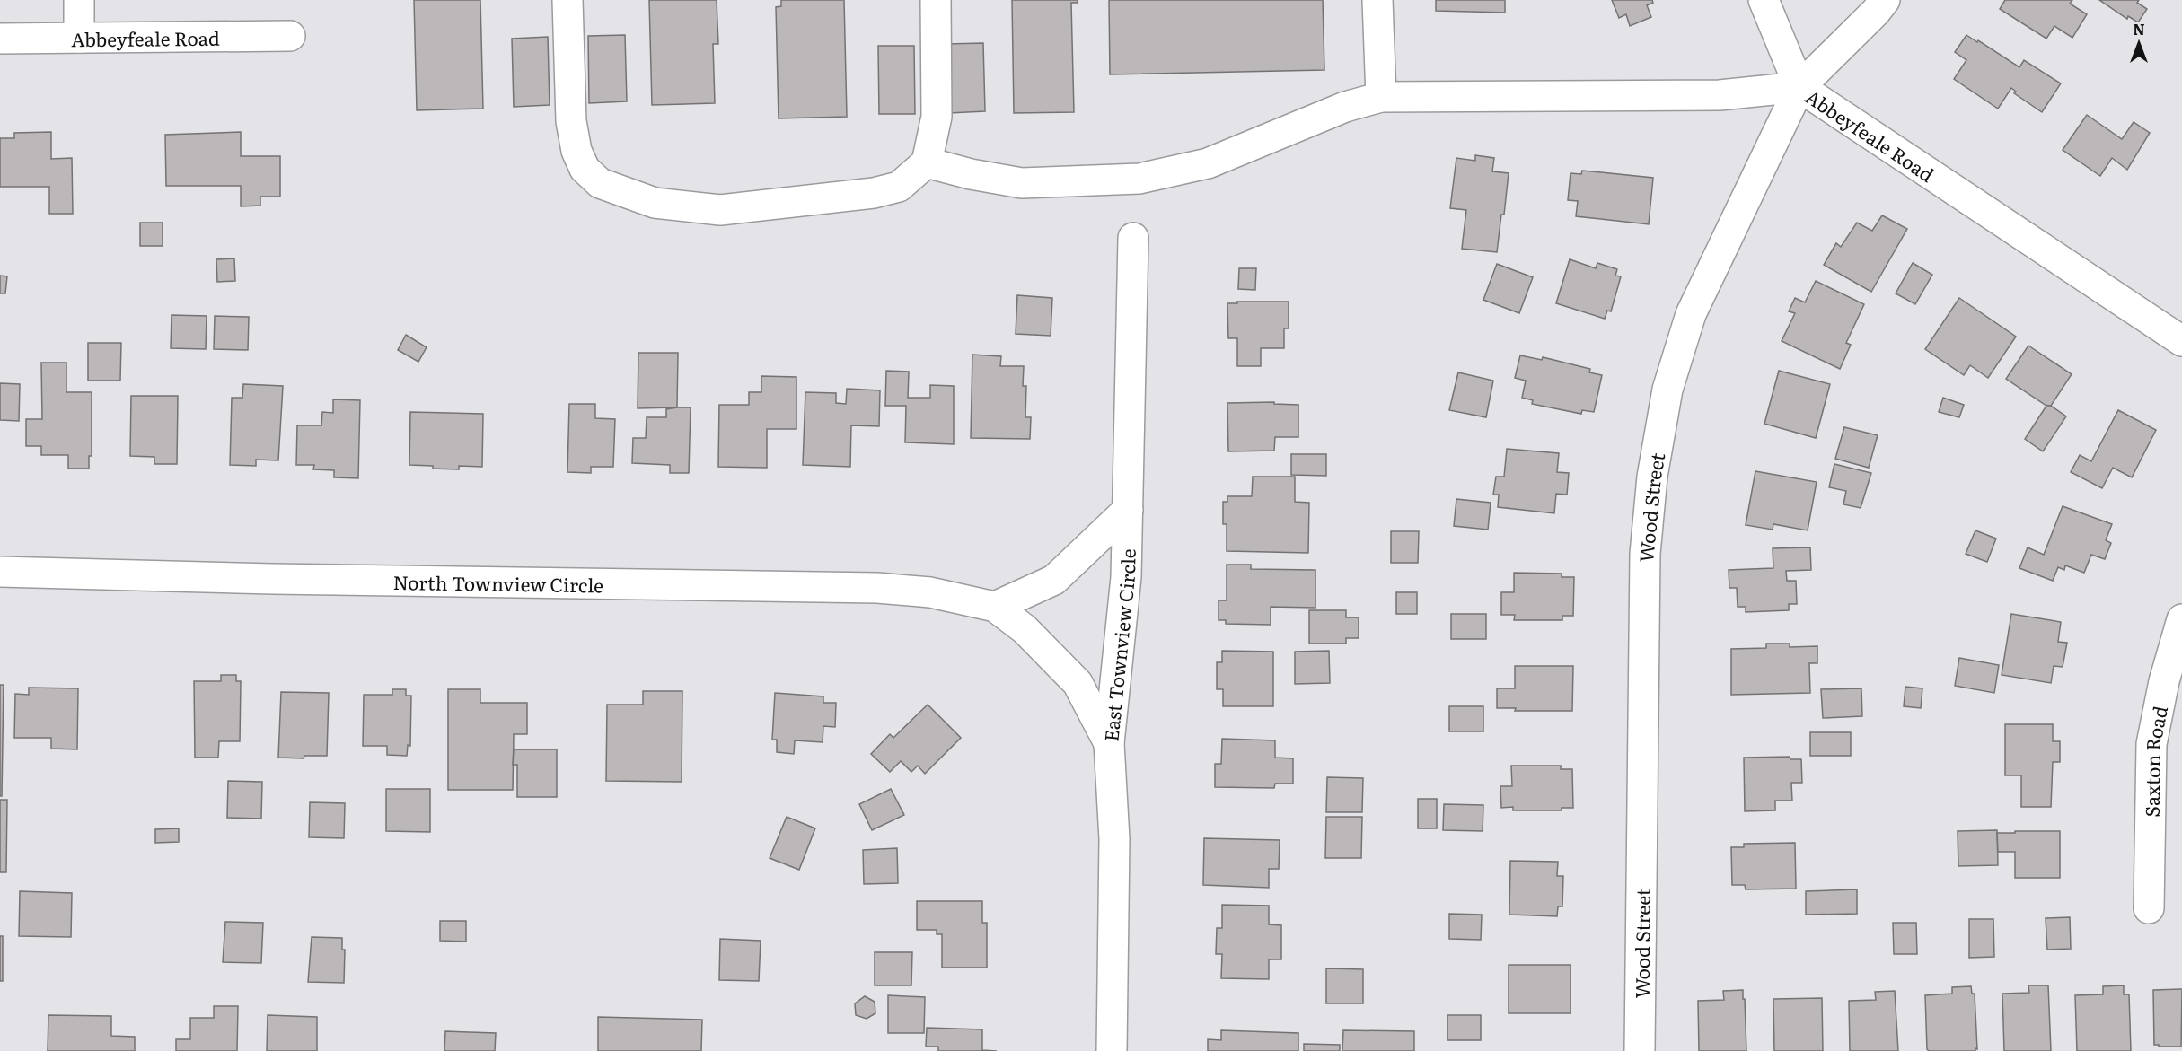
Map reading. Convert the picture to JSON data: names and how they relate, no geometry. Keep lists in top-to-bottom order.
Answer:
{
  "streets": {
    "street": [
      "Abbeyfeale Road",
      "Wood Street",
      "North Townview Circle",
      "East Townview Circle",
      "Saxton Road"
    ]
  },
  "crossings": [
    ["Abbeyfeale Road", "Wood Street"],
    ["North Townview Circle", "East Townview Circle"]
  ],
  "north": "top"
}
